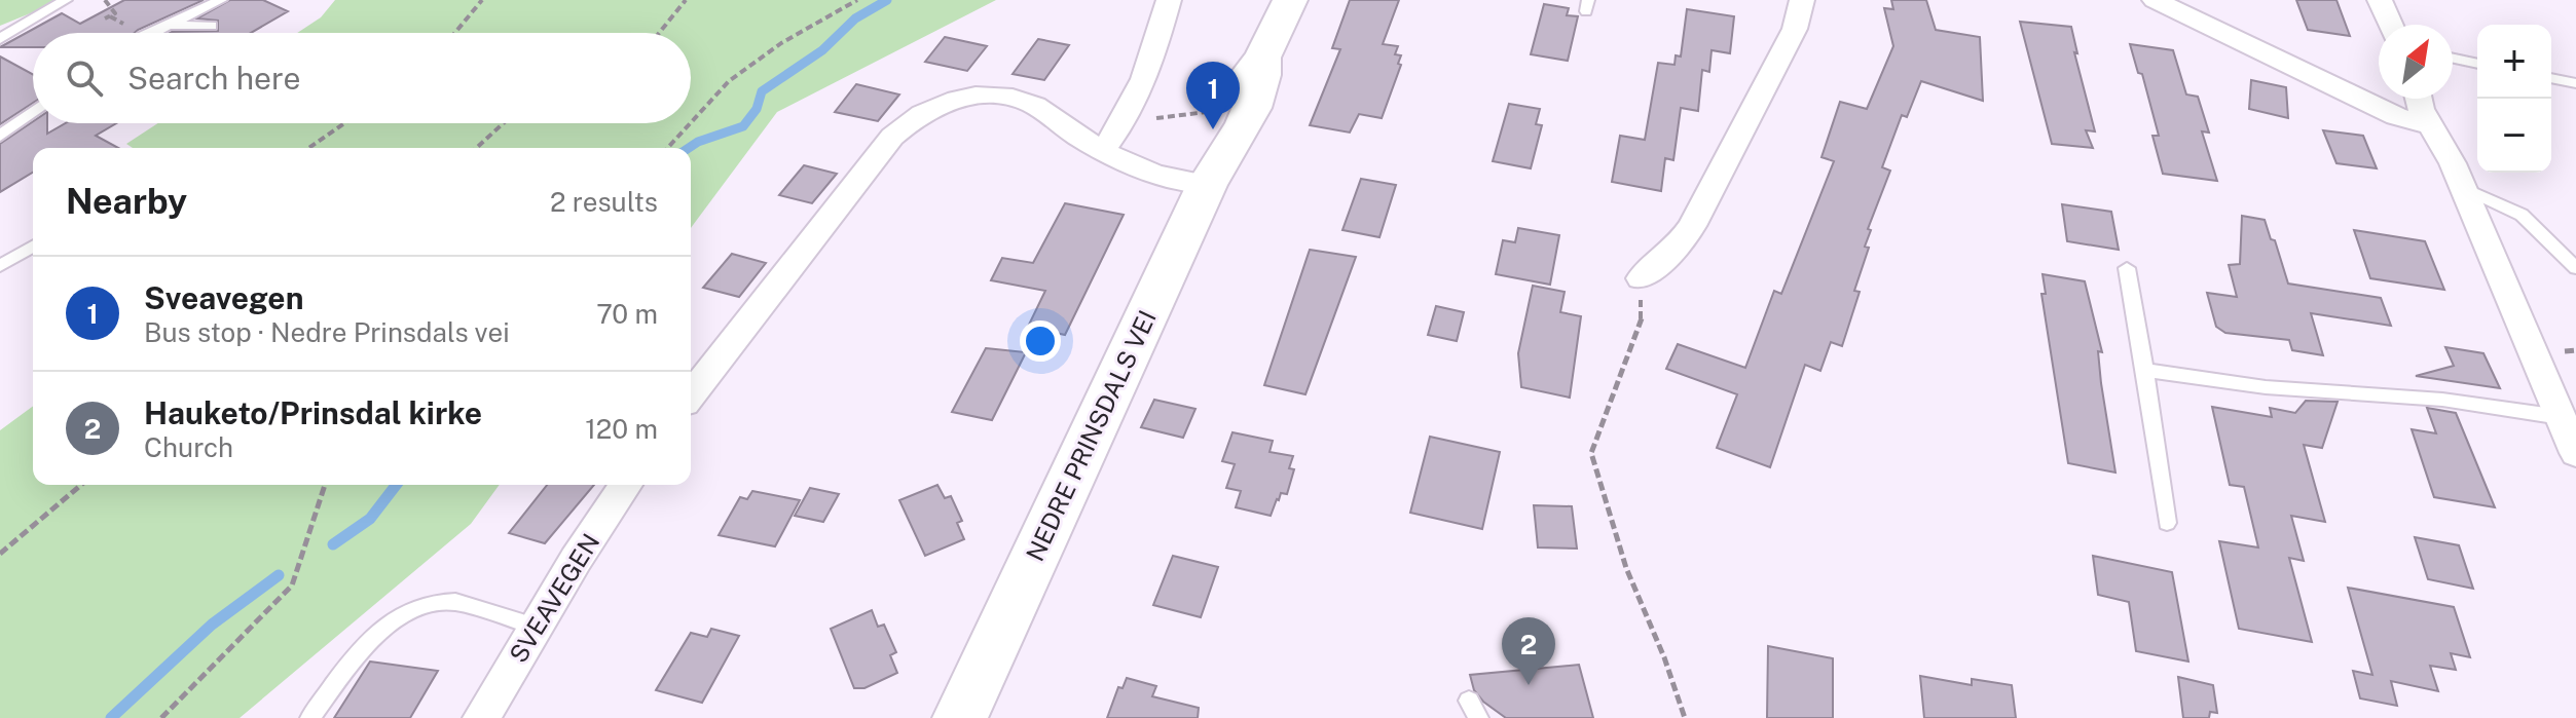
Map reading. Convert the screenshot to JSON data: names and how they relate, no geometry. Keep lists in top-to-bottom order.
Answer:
{
  "streets": {
    "main road": ["NEDRE PRINSDALS VEI"],
    "street": ["SVEAVEGEN"]
  },
  "north": "top right",
  "page": {
    "map_buttons": ["+", "−"],
    "search": "Search here",
    "pins": ["1", "2"],
    "heading": ["Nearby", "2 results"],
    "list": [
      {
        "mark": "1",
        "name": "Sveavegen",
        "note": "Bus stop · Nedre Prinsdals vei",
        "value": "70 m"
      },
      {
        "mark": "2",
        "name": "Hauketo/Prinsdal kirke",
        "note": "Church",
        "value": "120 m"
      }
    ]
  }
}
